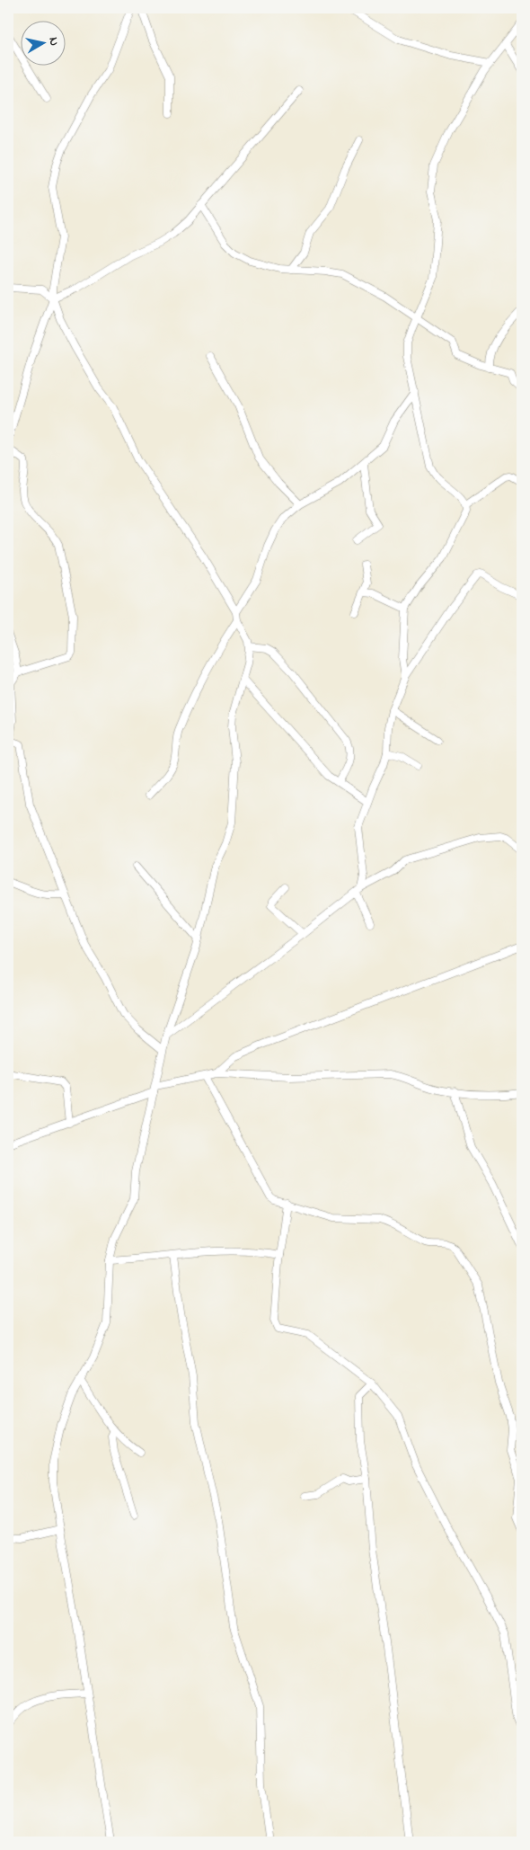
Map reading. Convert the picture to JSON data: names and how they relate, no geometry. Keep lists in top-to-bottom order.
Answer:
{
  "north": "right"
}
